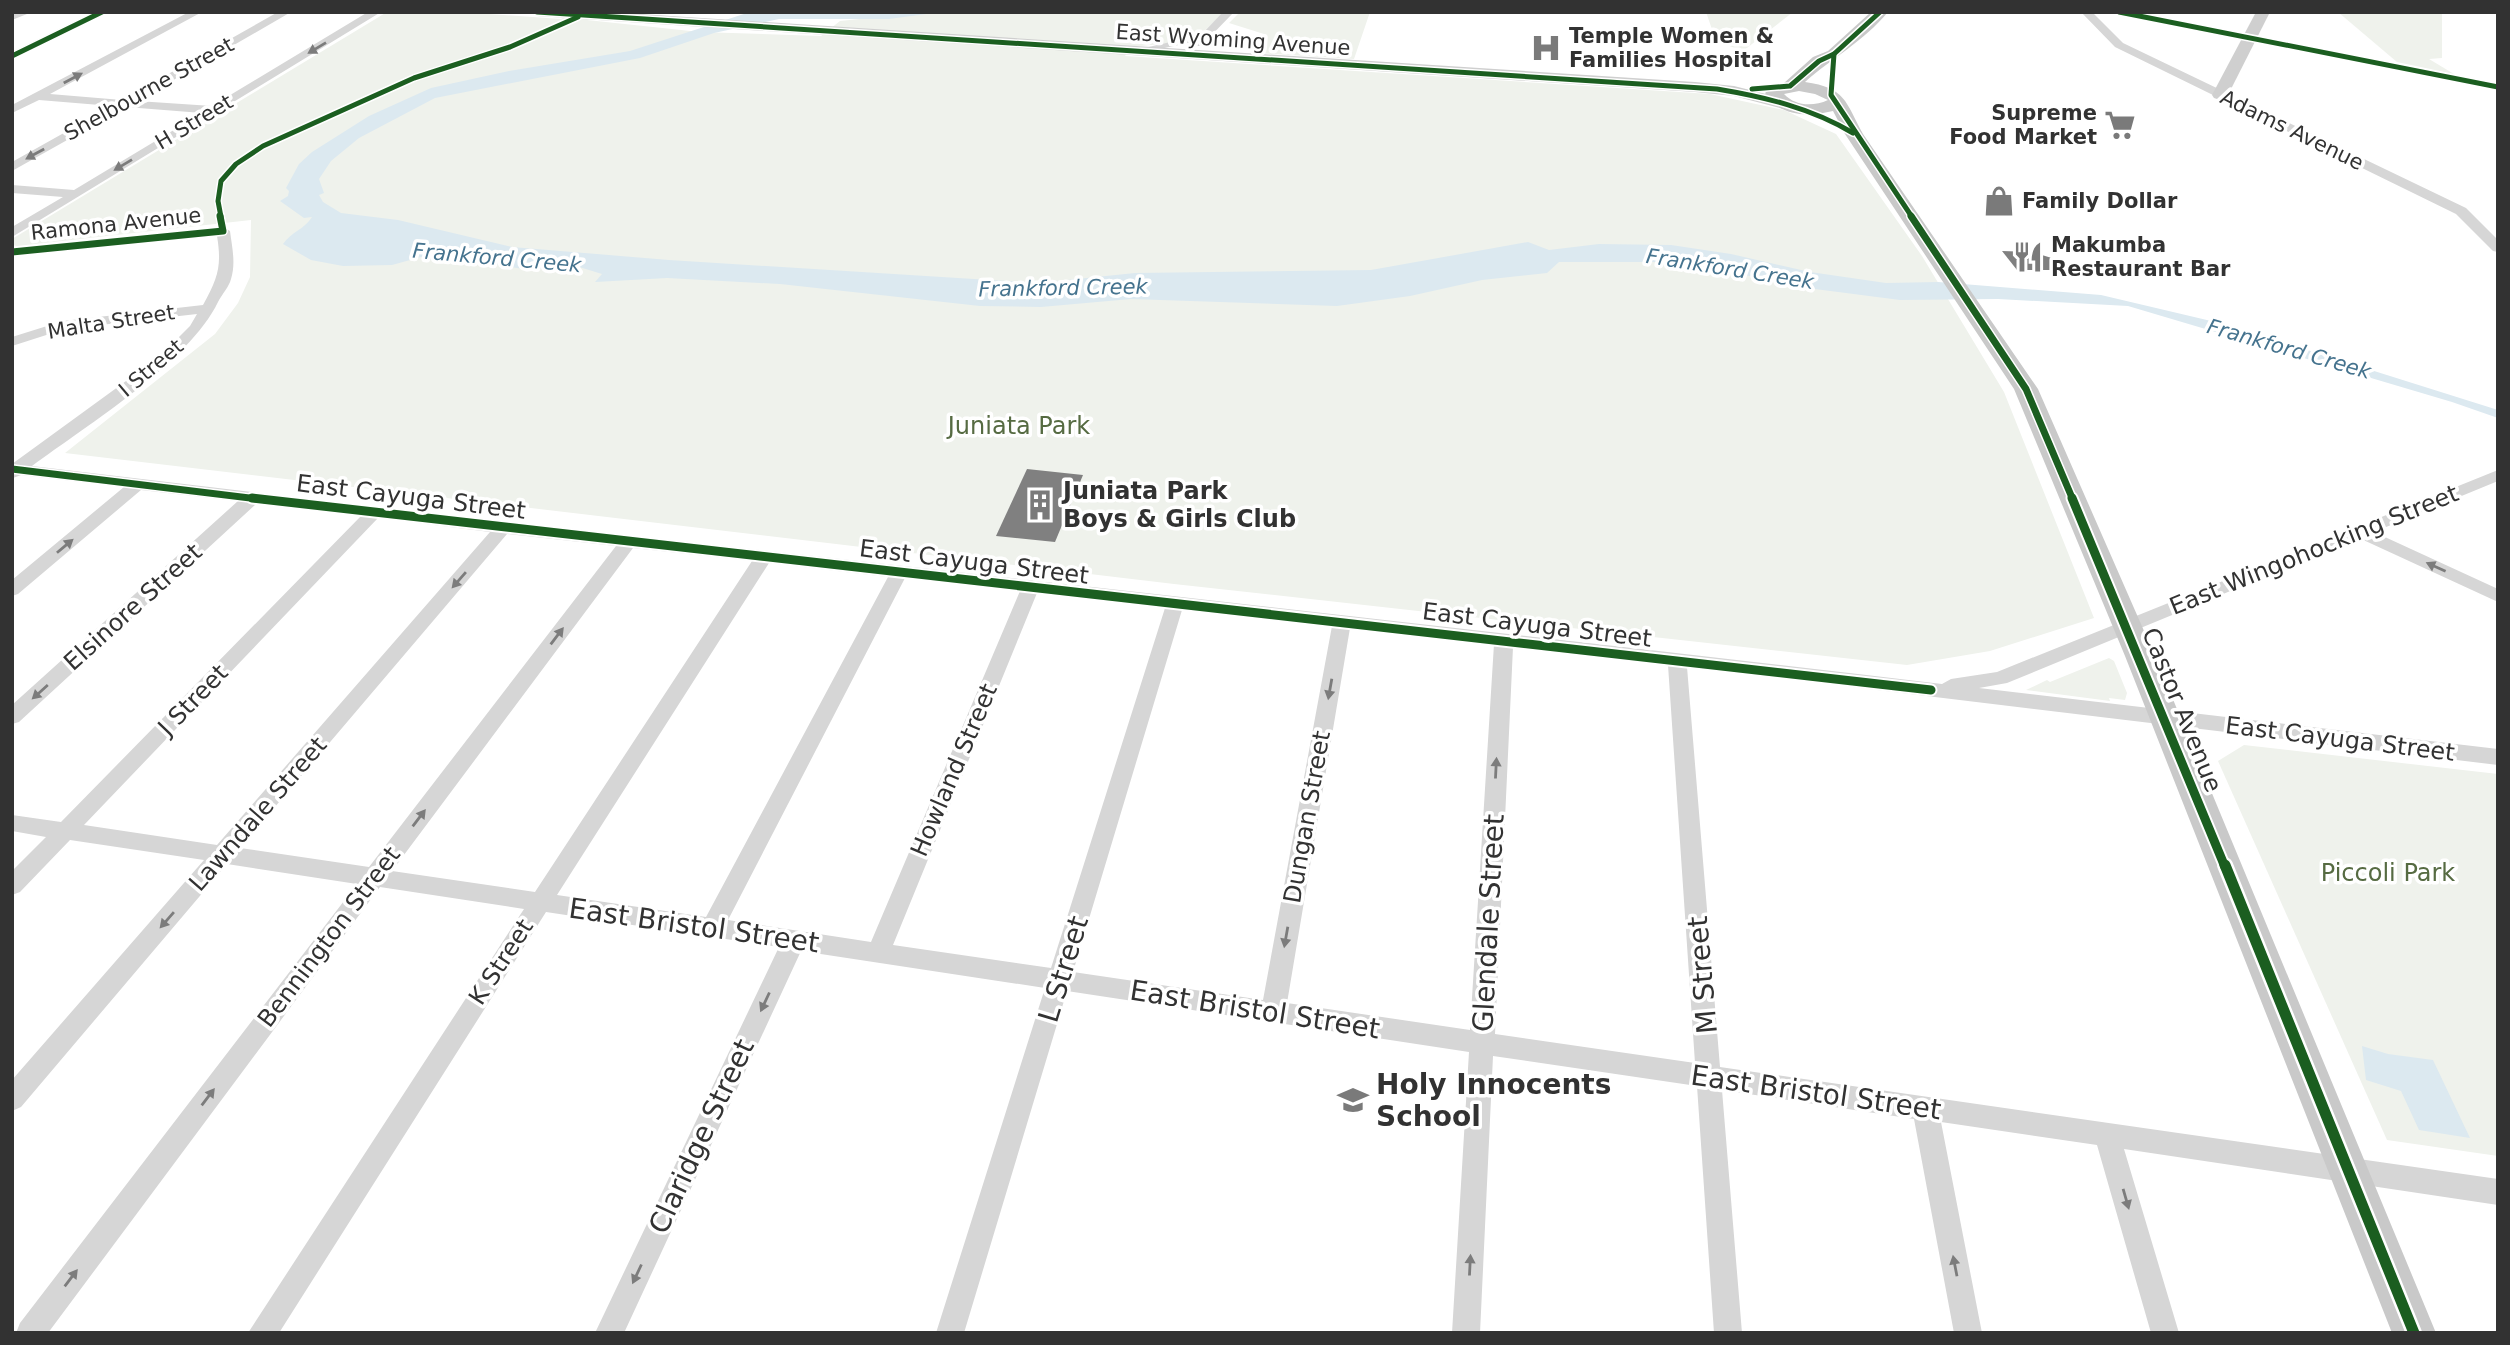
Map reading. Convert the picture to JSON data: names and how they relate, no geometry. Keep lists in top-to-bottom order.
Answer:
{
  "streets": {
    "main road": ["Castor Avenue"],
    "street": [
      "East Wyoming Avenue",
      "Shelbourne Street",
      "H Street",
      "Adams Avenue",
      "Ramona Avenue",
      "Malta Street",
      "I Street",
      "East Cayuga Street",
      "East Wingohocking Street",
      "Elsinore Street",
      "J Street",
      "Howland Street",
      "Lawndale Street",
      "Dungan Street",
      "Glendale Street",
      "East Bristol Street",
      "Bennington Street",
      "K Street",
      "L Street",
      "M Street",
      "Claridge Street"
    ]
  },
  "crossings": [
    ["Ramona Avenue", "I Street"],
    ["Malta Street", "I Street"],
    ["I Street", "East Cayuga Street"],
    ["East Cayuga Street", "East Wingohocking Street"],
    ["East Cayuga Street", "Elsinore Street"],
    ["East Cayuga Street", "J Street"],
    ["East Cayuga Street", "Castor Avenue"],
    ["East Cayuga Street", "Howland Street"],
    ["East Cayuga Street", "Lawndale Street"],
    ["East Cayuga Street", "Dungan Street"],
    ["East Cayuga Street", "Glendale Street"],
    ["East Cayuga Street", "Bennington Street"],
    ["East Cayuga Street", "K Street"],
    ["East Cayuga Street", "L Street"],
    ["East Cayuga Street", "M Street"],
    ["East Wingohocking Street", "Castor Avenue"],
    ["J Street", "East Bristol Street"],
    ["Castor Avenue", "East Bristol Street"],
    ["Howland Street", "East Bristol Street"],
    ["Lawndale Street", "East Bristol Street"],
    ["Dungan Street", "East Bristol Street"],
    ["Glendale Street", "East Bristol Street"],
    ["East Bristol Street", "Bennington Street"],
    ["East Bristol Street", "K Street"],
    ["East Bristol Street", "L Street"],
    ["East Bristol Street", "M Street"],
    ["East Bristol Street", "Claridge Street"]
  ],
  "one_way": [
    "Lawndale Street",
    "Dungan Street",
    "Glendale Street",
    "Bennington Street",
    "Claridge Street"
  ],
  "water": ["Frankford Creek"],
  "parks": ["Juniata Park", "Piccoli Park"],
  "places": {
    "hospital": ["Temple Women & Families Hospital"],
    "supermarket": ["Supreme Food Market"],
    "shop": ["Family Dollar"],
    "restaurant": ["Makumba Restaurant Bar"],
    "building": ["Juniata Park Boys & Girls Club"],
    "school or university": ["Holy Innocents School"]
  }
}
